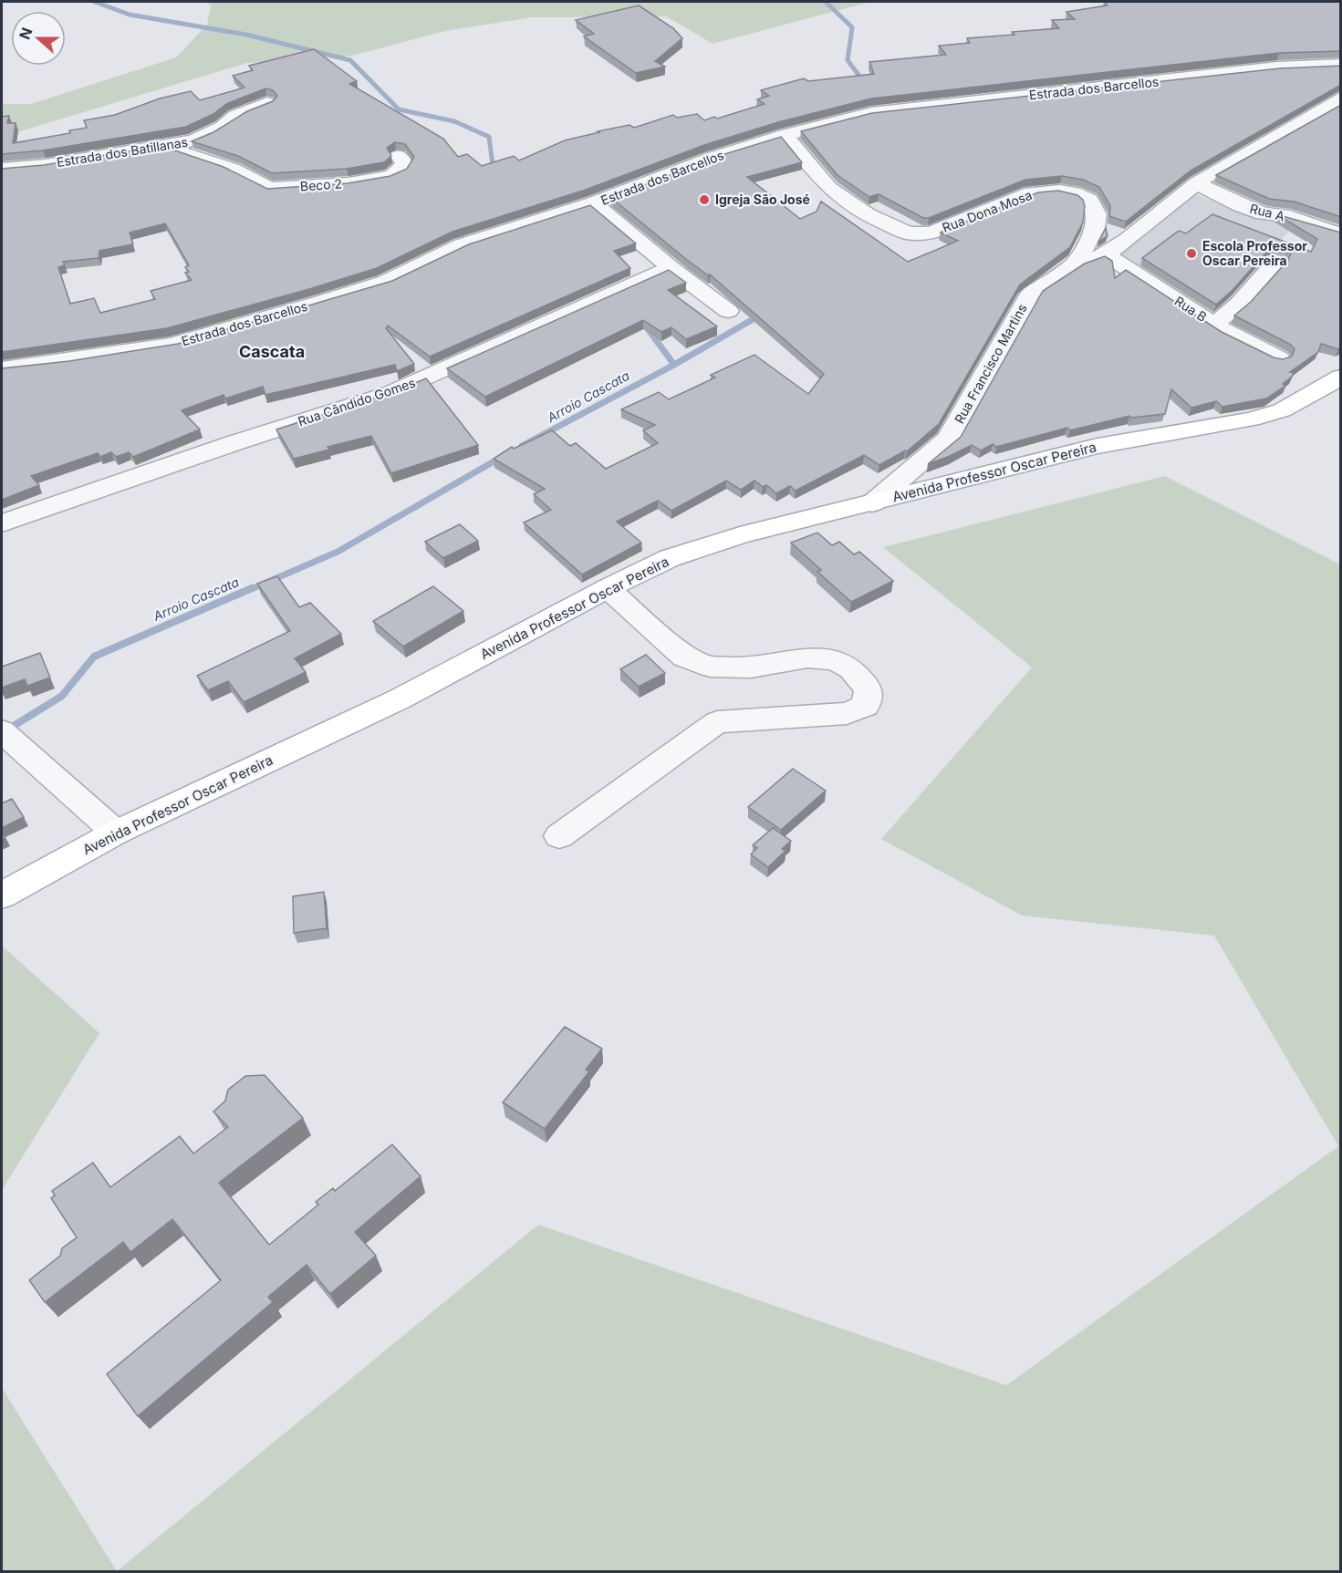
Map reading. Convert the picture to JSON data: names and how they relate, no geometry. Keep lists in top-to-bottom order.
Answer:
{
  "streets": {
    "main road": ["Avenida Professor Oscar Pereira"],
    "street": [
      "Estrada dos Barcellos",
      "Estrada dos Batillanas",
      "Beco 2",
      "Rua Dona Mosa",
      "Rua A",
      "Rua B",
      "Rua Francisco Martins",
      "Rua Cândido Gomes"
    ]
  },
  "crossings": [
    ["Estrada dos Barcellos", "Rua Dona Mosa"],
    ["Estrada dos Batillanas", "Beco 2"],
    ["Rua Dona Mosa", "Rua Francisco Martins"],
    ["Rua A", "Rua Francisco Martins"],
    ["Rua B", "Rua Francisco Martins"],
    ["Rua Francisco Martins", "Avenida Professor Oscar Pereira"]
  ],
  "districts": ["Cascata"],
  "water": ["Arroio Cascata"],
  "places": ["Igreja São José", "Escola Professor Oscar Pereira"],
  "north": "left"
}
